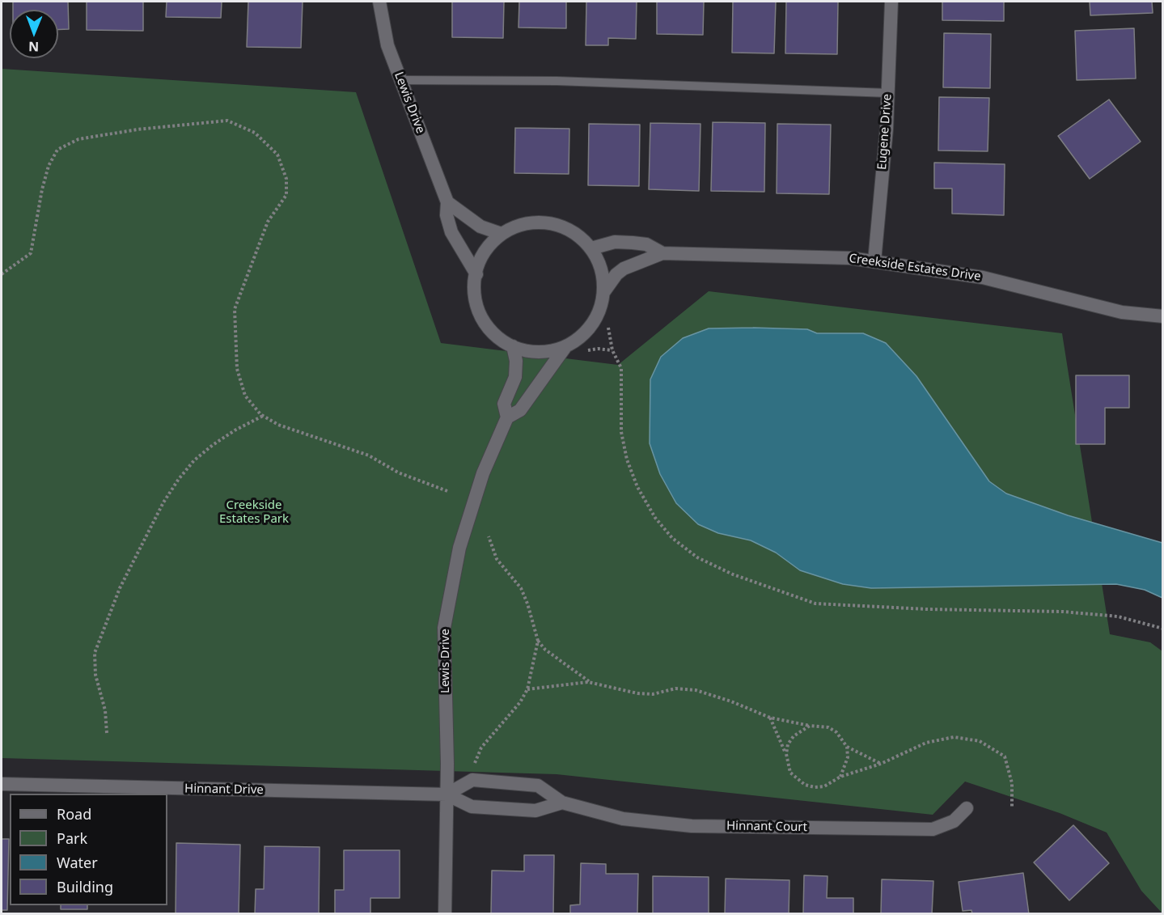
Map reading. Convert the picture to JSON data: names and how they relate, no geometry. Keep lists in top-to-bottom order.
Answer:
{
  "streets": {
    "street": [
      "Lewis Drive",
      "Eugene Drive",
      "Creekside Estates Drive",
      "Hinnant Drive",
      "Hinnant Court"
    ]
  },
  "crossings": [
    ["Lewis Drive", "Creekside Estates Drive"],
    ["Lewis Drive", "Hinnant Drive"],
    ["Lewis Drive", "Hinnant Court"],
    ["Eugene Drive", "Creekside Estates Drive"],
    ["Hinnant Drive", "Hinnant Court"]
  ],
  "parks": ["Creekside Estates Park"],
  "legend": [
    "Road",
    "Park",
    "Water",
    "Building"
  ],
  "north": "bottom"
}
